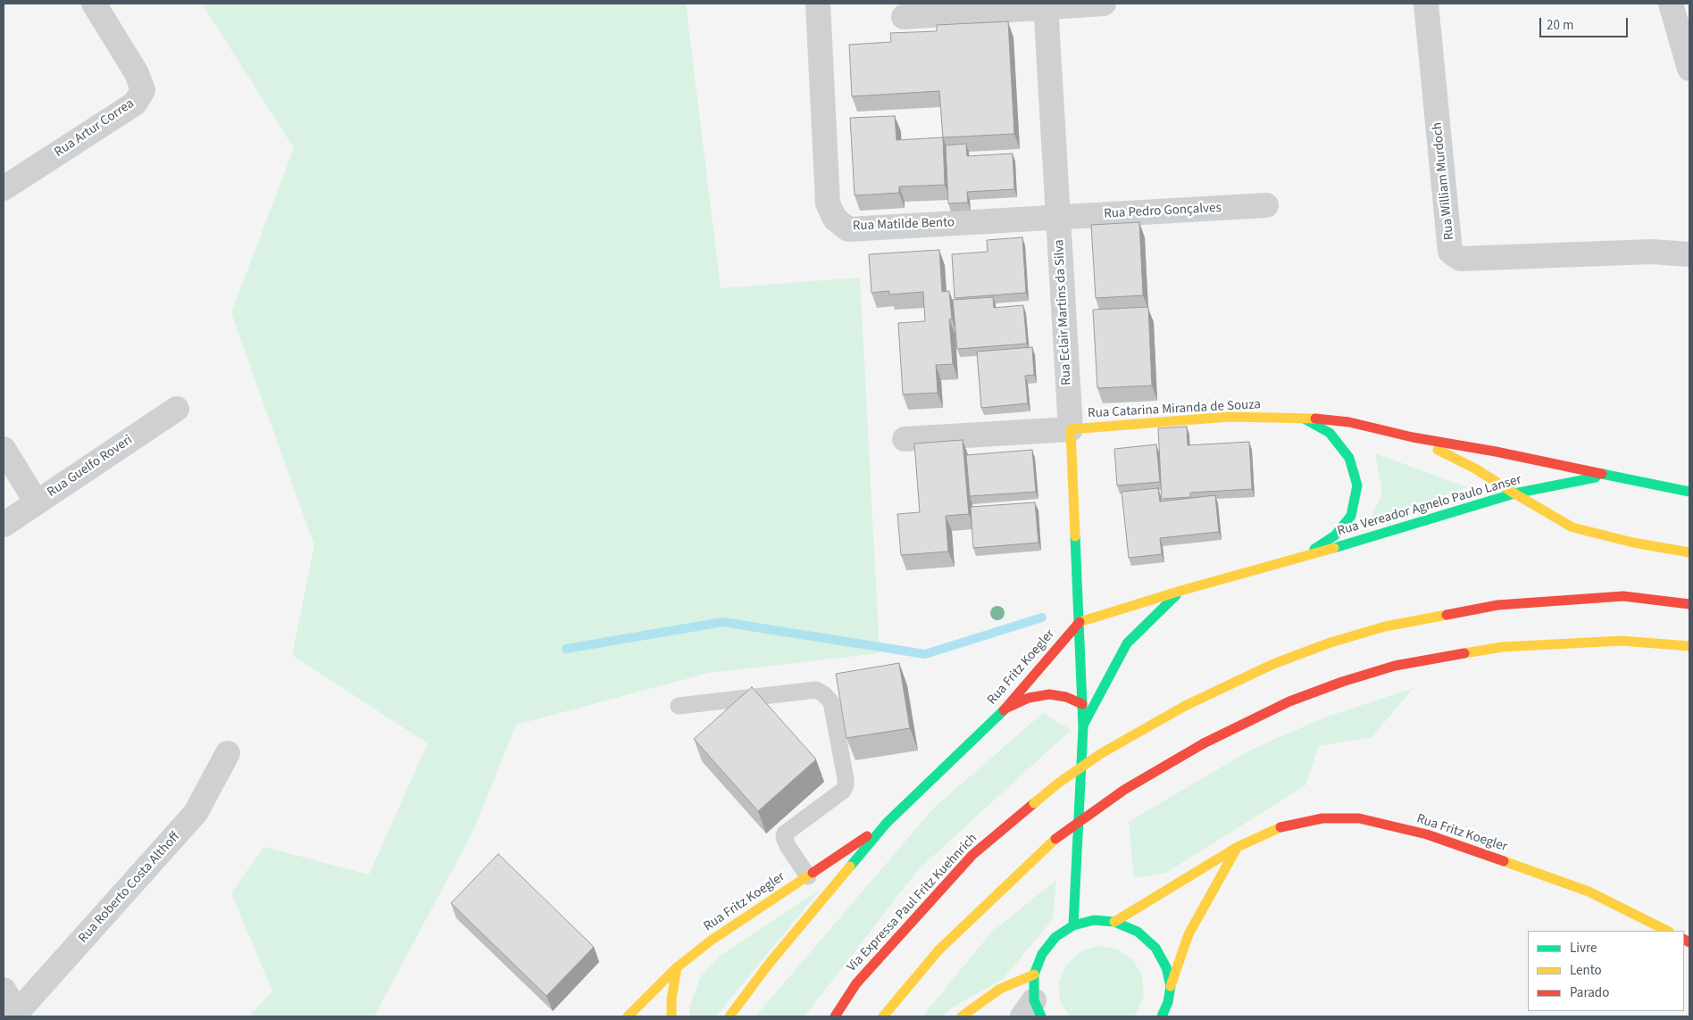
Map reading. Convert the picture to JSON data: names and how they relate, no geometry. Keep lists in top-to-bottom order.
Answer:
{
  "streets": {
    "street": [
      "Rua Artur Correa",
      "Rua William Murdoch",
      "Rua Pedro Gonçalves",
      "Rua Matilde Bento",
      "Rua Eclair Martins da Silva",
      "Rua Catarina Miranda de Souza",
      "Rua Guelfo Roveri",
      "Rua Vereador Agnelo Paulo Lanser",
      "Rua Fritz Koegler",
      "Rua Roberto Costa Althoff",
      "Via Expressa Paul Fritz Kuehnrich"
    ]
  },
  "crossings": [
    ["Rua Pedro Gonçalves", "Rua Matilde Bento"],
    ["Rua Pedro Gonçalves", "Rua Eclair Martins da Silva"],
    ["Rua Matilde Bento", "Rua Eclair Martins da Silva"],
    ["Rua Eclair Martins da Silva", "Rua Catarina Miranda de Souza"],
    ["Rua Eclair Martins da Silva", "Rua Vereador Agnelo Paulo Lanser"],
    ["Rua Eclair Martins da Silva", "Rua Fritz Koegler"],
    ["Rua Catarina Miranda de Souza", "Rua Vereador Agnelo Paulo Lanser"],
    ["Rua Vereador Agnelo Paulo Lanser", "Rua Fritz Koegler"]
  ],
  "legend": ["Livre", "Lento", "Parado"],
  "scale_bar": "20 m"
}
